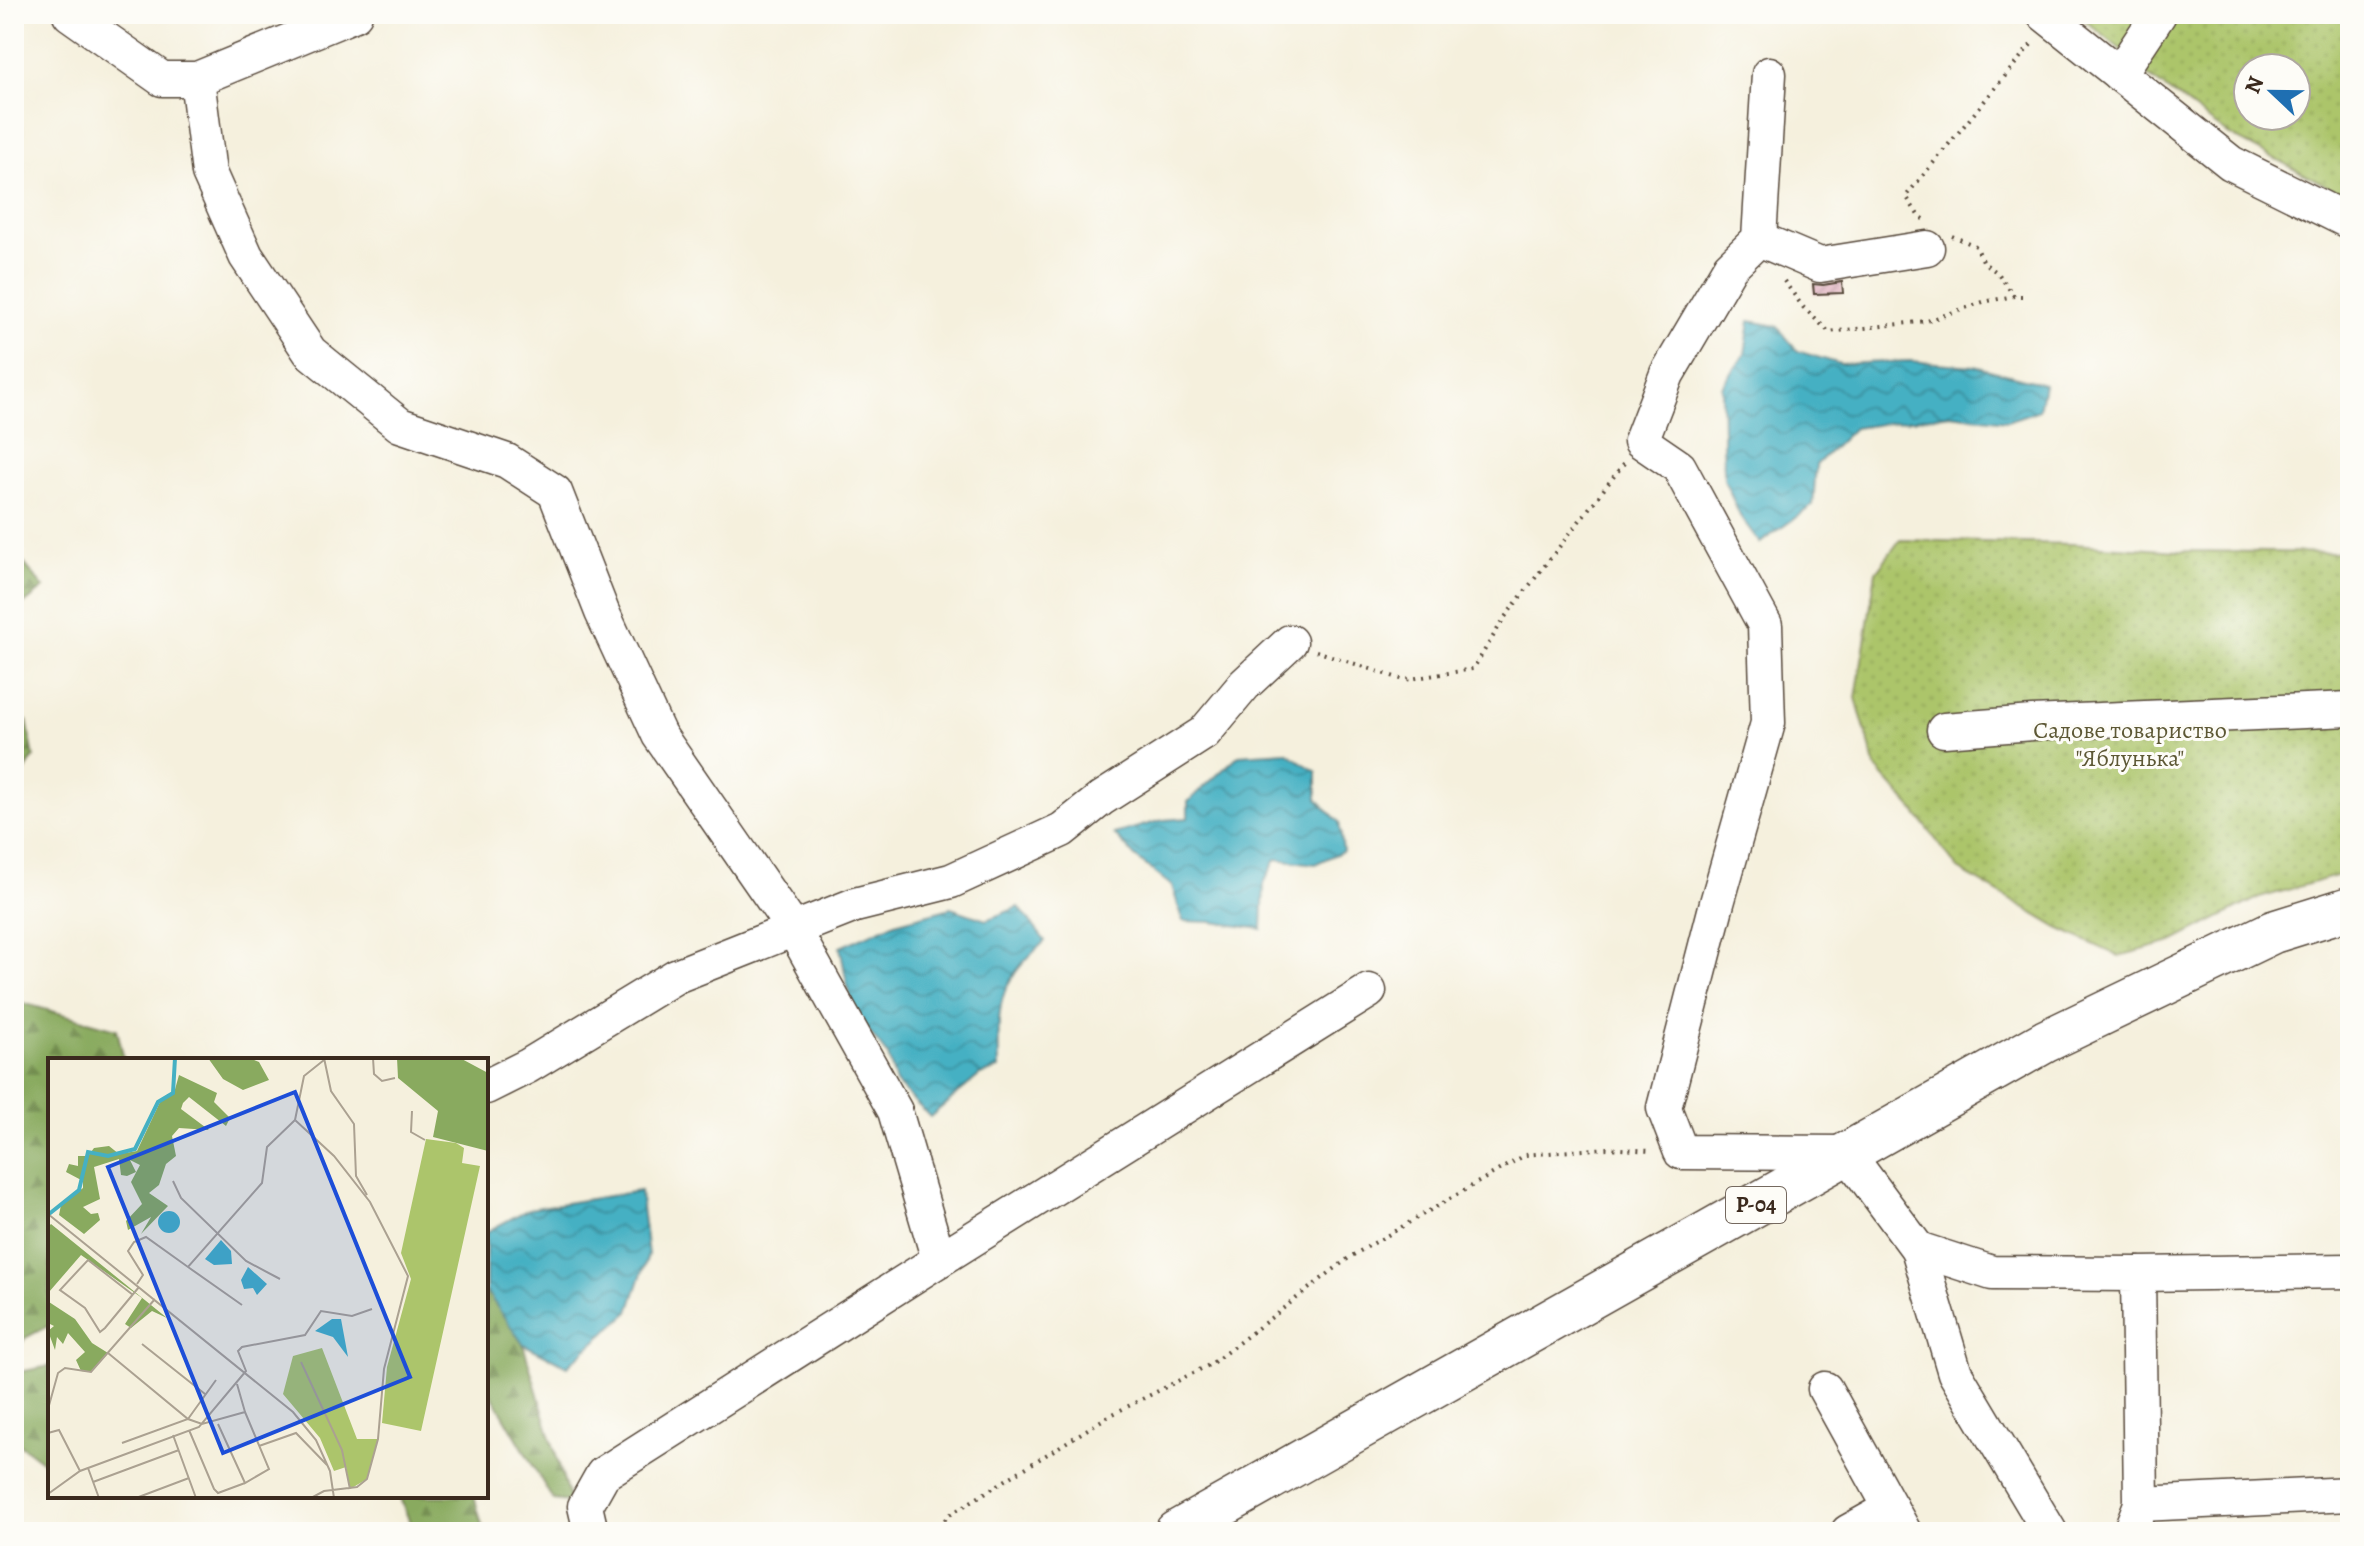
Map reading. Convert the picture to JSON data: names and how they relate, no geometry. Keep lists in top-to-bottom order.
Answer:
{
  "streets": {
    "main road": ["Р-04"]
  },
  "parks": ["Садове товариство \"Яблунька\""],
  "north": "left"
}
